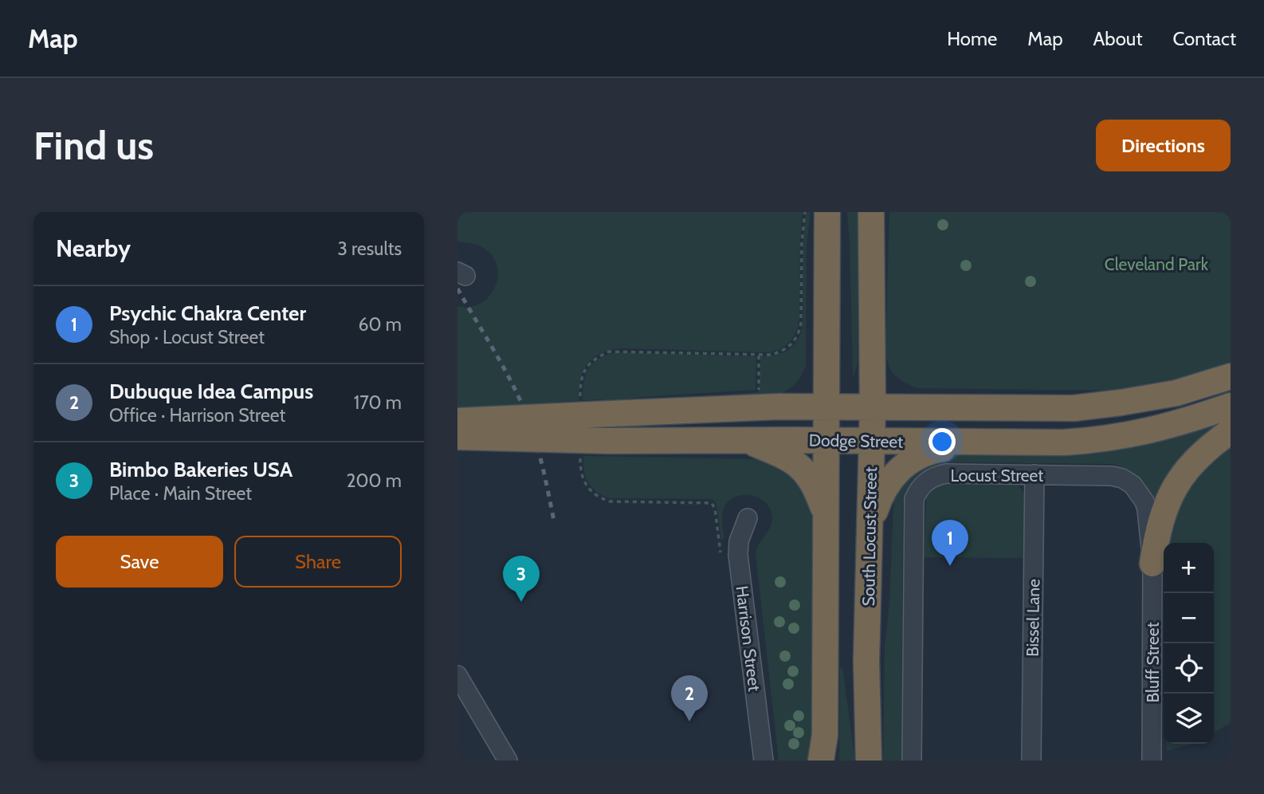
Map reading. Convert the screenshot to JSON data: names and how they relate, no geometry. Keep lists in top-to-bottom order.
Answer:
{
  "streets": {
    "highway": ["Dodge Street", "South Locust Street"],
    "street": [
      "Locust Street",
      "Bissel Lane",
      "Harrison Street",
      "Bluff Street"
    ]
  },
  "crossings": [
    ["Dodge Street", "South Locust Street"],
    ["Locust Street", "Bissel Lane"],
    ["Locust Street", "Bluff Street"]
  ],
  "parks": ["Cleveland Park"],
  "page": {
    "header": "Map",
    "nav": [
      "Home",
      "Map",
      "About",
      "Contact"
    ],
    "buttons": [
      "Directions",
      ["Save", "Share"]
    ],
    "title": "Find us",
    "heading": ["Nearby", "3 results"],
    "list": [
      {
        "mark": "1",
        "name": "Psychic Chakra Center",
        "note": "Shop · Locust Street",
        "value": "60 m"
      },
      {
        "mark": "2",
        "name": "Dubuque Idea Campus",
        "note": "Office · Harrison Street",
        "value": "170 m"
      },
      {
        "mark": "3",
        "name": "Bimbo Bakeries USA",
        "note": "Place · Main Street",
        "value": "200 m"
      }
    ],
    "pins": ["1", "3", "2"],
    "map_buttons": ["+", "−"]
  }
}
